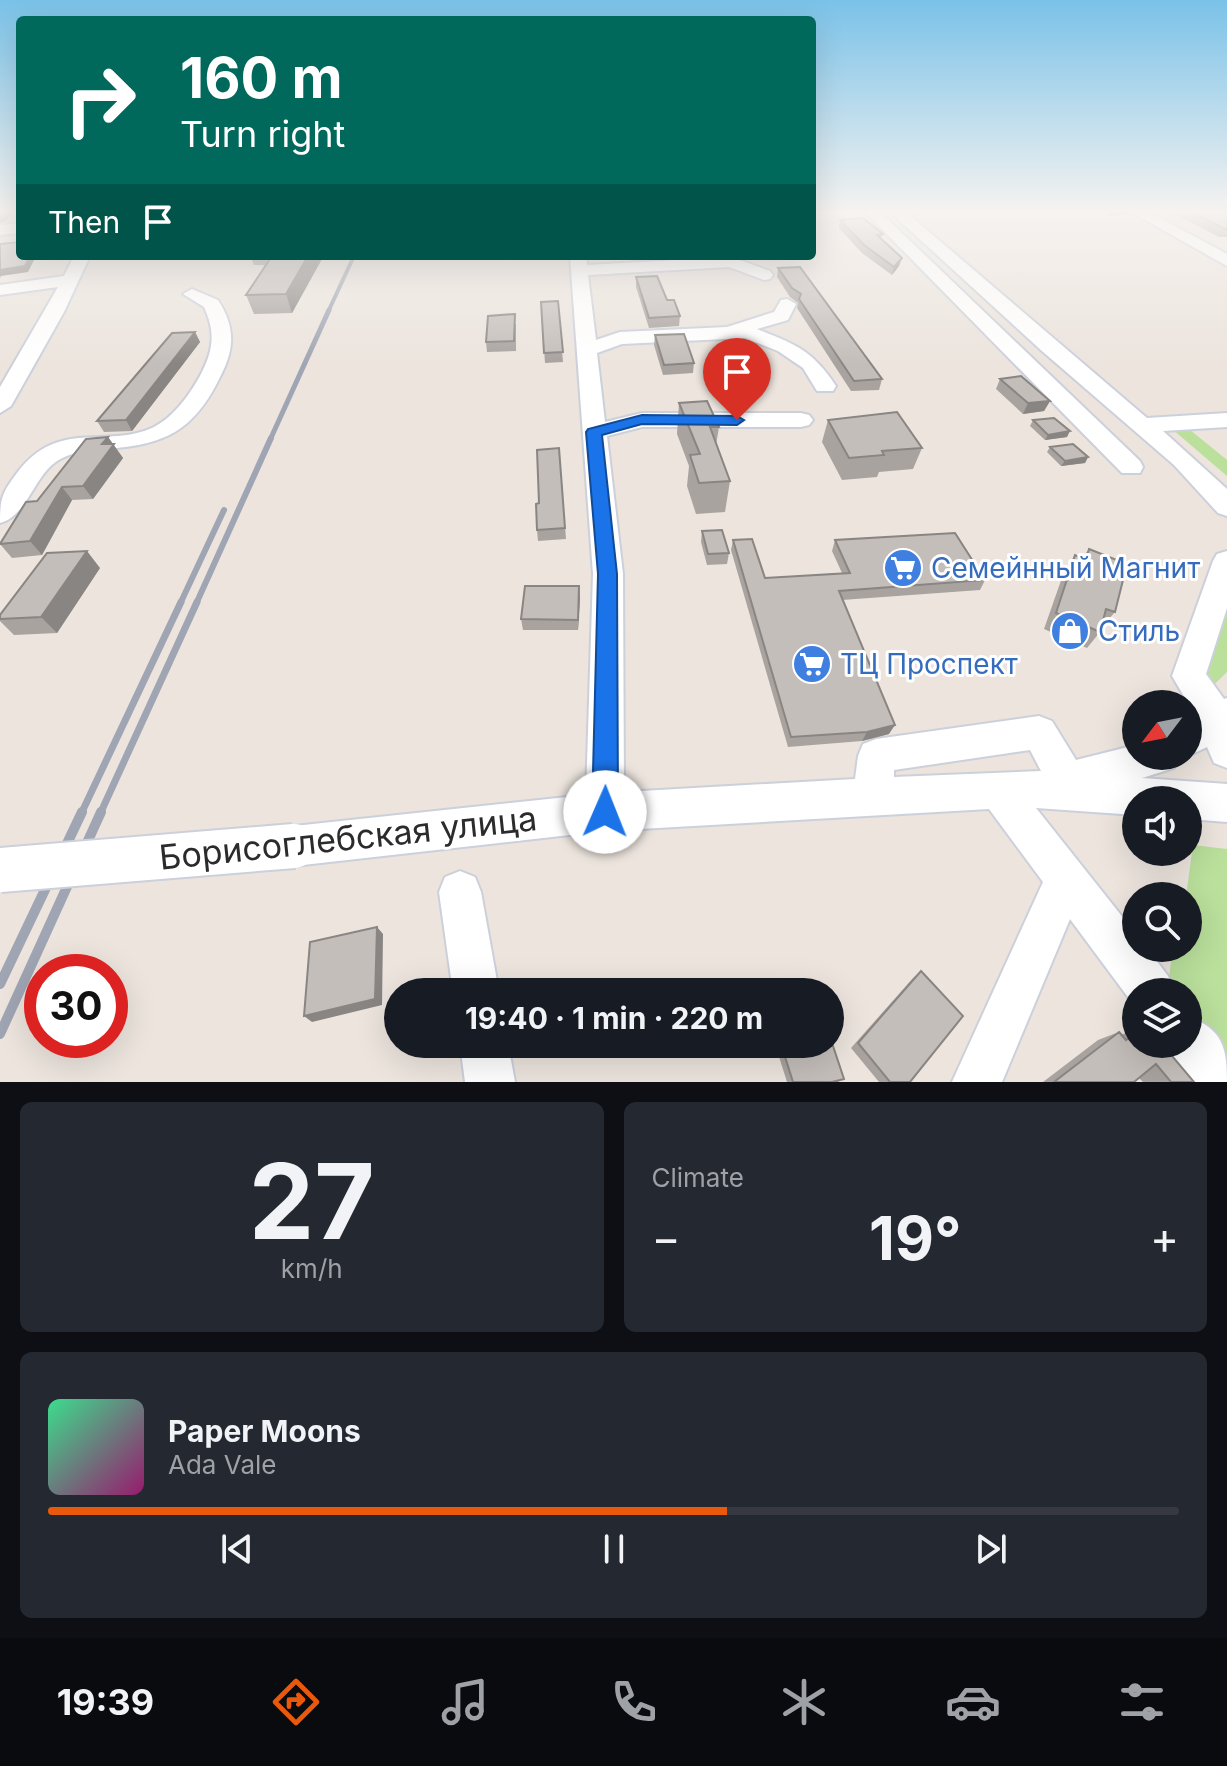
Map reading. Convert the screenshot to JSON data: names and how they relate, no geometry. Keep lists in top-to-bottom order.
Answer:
{
  "streets": {
    "street": ["Борисоглебская улица"]
  },
  "places": {
    "supermarket": ["Семейнный Магнит", "ТЦ Проспект"],
    "shop": ["Стиль"]
  },
  "north": "bottom left",
  "page": {
    "turn": ["160 m", "Turn right"],
    "then": "Then",
    "limit": "30",
    "trip": "19:40 · 1 min · 220 m",
    "tile": [
      ["27", "km/h"],
      "Climate"
    ],
    "heat": ["−", "19°", "+"],
    "song": ["Paper Moons", "Ada Vale"],
    "tabs": "19:39"
  }
}
